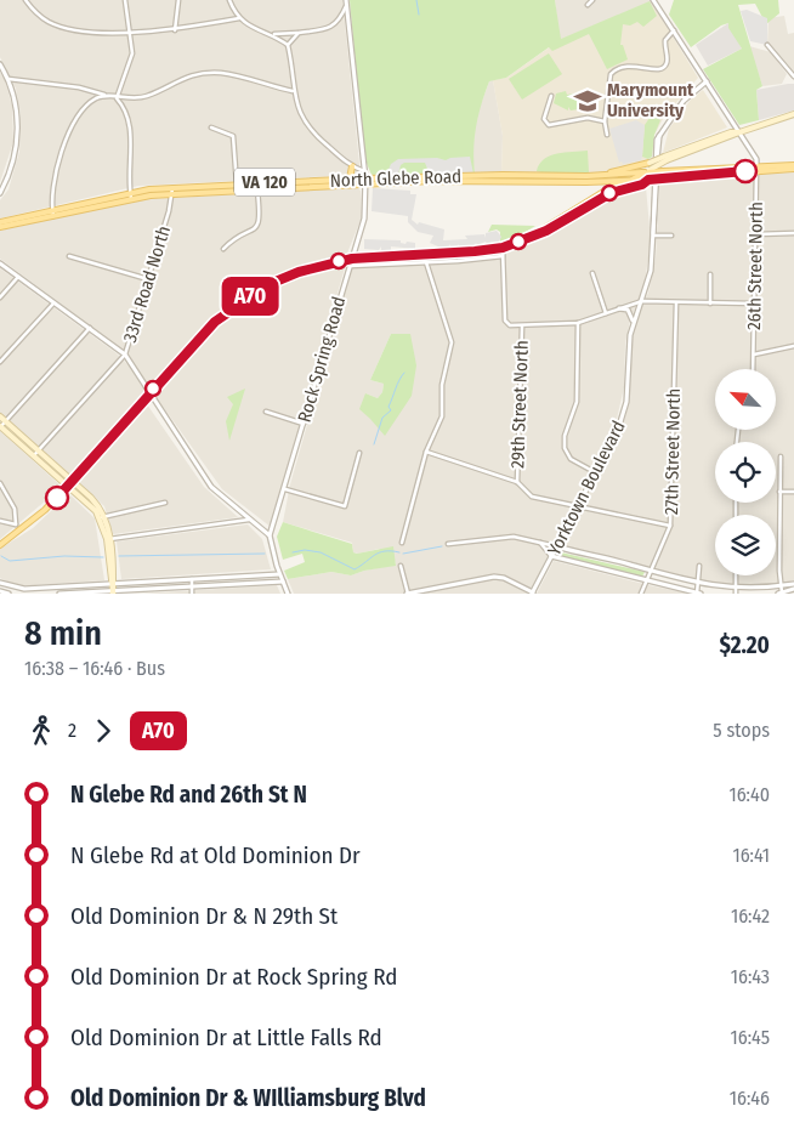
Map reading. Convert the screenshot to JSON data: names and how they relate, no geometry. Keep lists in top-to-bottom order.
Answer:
{
  "streets": {
    "main road": ["North Glebe Road", "VA 120"],
    "street": [
      "26th Street North",
      "33rd Road North",
      "Rock Spring Road",
      "29th Street North",
      "27th Street North",
      "Yorktown Boulevard"
    ]
  },
  "crossings": [
    ["North Glebe Road", "26th Street North"],
    ["North Glebe Road", "33rd Road North"],
    ["North Glebe Road", "Rock Spring Road"],
    ["26th Street North", "Yorktown Boulevard"]
  ],
  "places": {
    "school or university": ["Marymount University"]
  },
  "lines": ["bus line A70"],
  "north": "top left",
  "page": {
    "on_map": "A70",
    "heading": ["8 min", "16:38 – 16:46 · Bus", "$2.20"],
    "legs": ["2", "A70", "5 stops"],
    "list": [
      {
        "name": "N Glebe Rd and 26th St N",
        "value": "16:40"
      },
      {
        "name": "N Glebe Rd at Old Dominion Dr",
        "value": "16:41"
      },
      {
        "name": "Old Dominion Dr & N 29th St",
        "value": "16:42"
      },
      {
        "name": "Old Dominion Dr at Rock Spring Rd",
        "value": "16:43"
      },
      {
        "name": "Old Dominion Dr at Little Falls Rd",
        "value": "16:45"
      },
      {
        "name": "Old Dominion Dr & WIlliamsburg Blvd",
        "value": "16:46"
      }
    ]
  }
}
